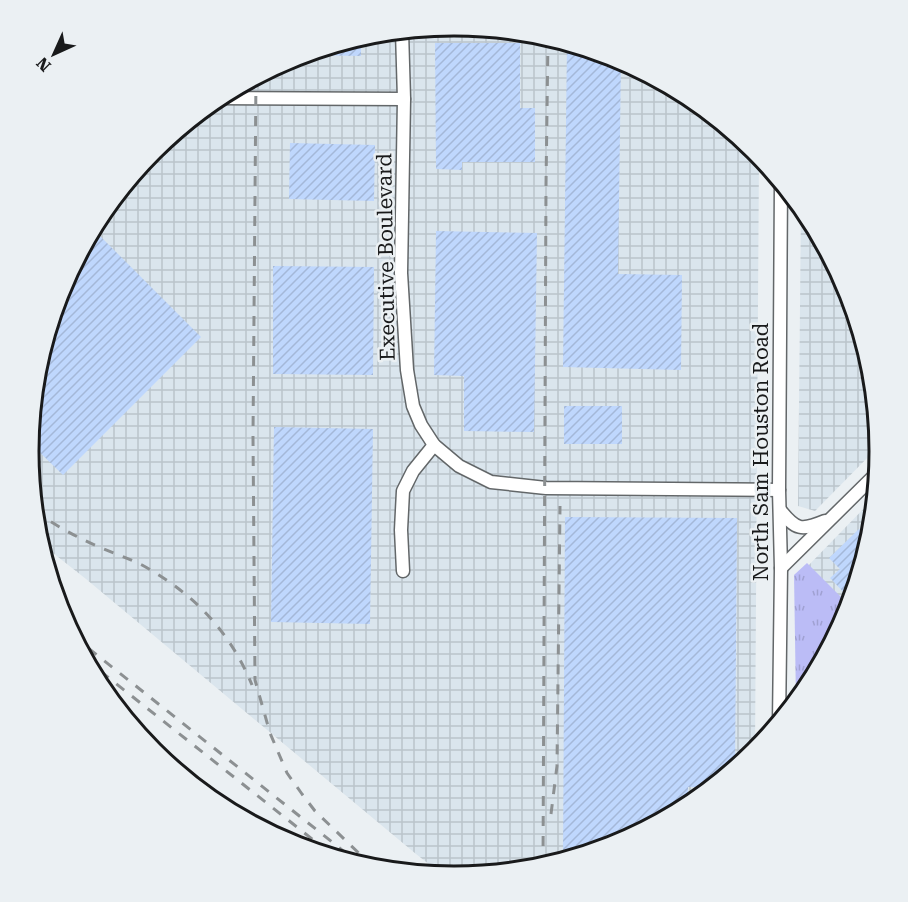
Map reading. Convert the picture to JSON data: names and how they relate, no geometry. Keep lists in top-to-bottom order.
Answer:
{
  "streets": {
    "street": ["Executive Boulevard", "North Sam Houston Road"]
  },
  "crossings": [
    ["Executive Boulevard", "North Sam Houston Road"]
  ],
  "north": "bottom left"
}
